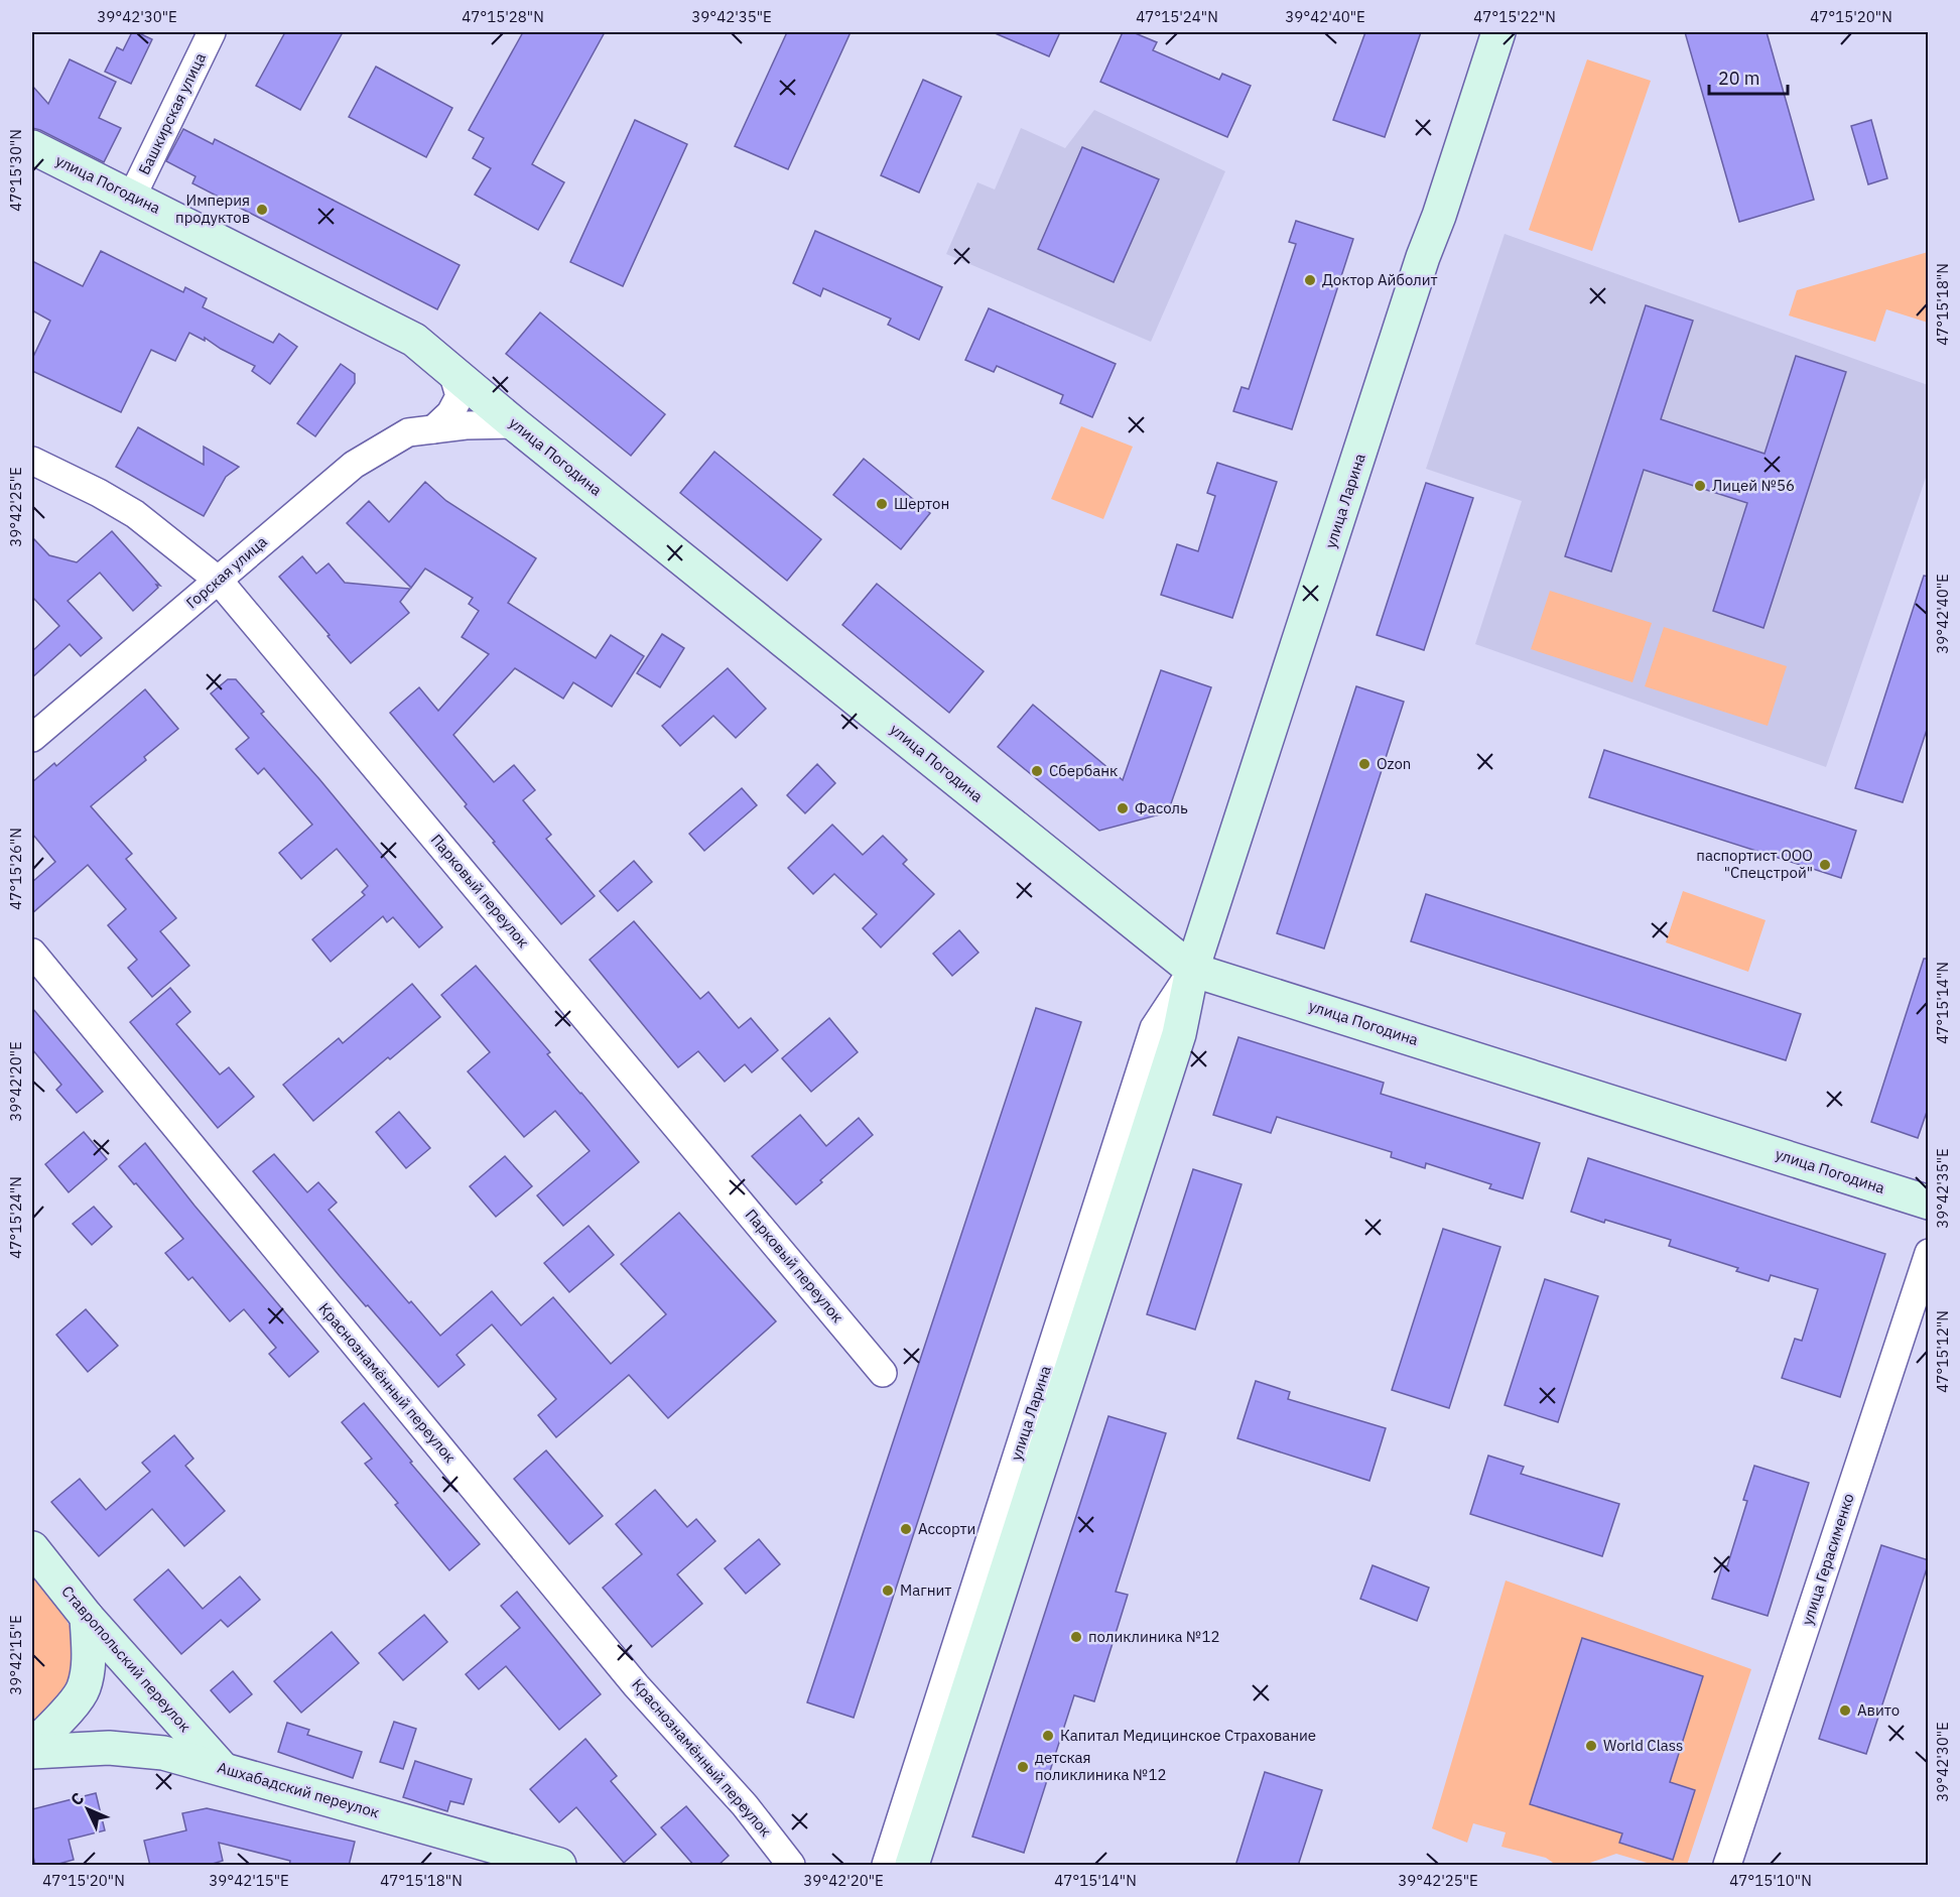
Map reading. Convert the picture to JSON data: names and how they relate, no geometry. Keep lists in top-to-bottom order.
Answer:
{
  "streets": {
    "street": [
      "Башкирская улица",
      "улица Погодина",
      "улица Ларина",
      "Горская улица",
      "Парковый переулок",
      "Краснознамённый переулок",
      "улица Герасименко",
      "Ставропольский переулок",
      "Ашхабадский переулок"
    ]
  },
  "crossings": [
    ["Башкирская улица", "улица Погодина"],
    ["улица Погодина", "улица Ларина"],
    ["улица Погодина", "Горская улица"],
    ["Горская улица", "Парковый переулок"],
    ["Ставропольский переулок", "Ашхабадский переулок"]
  ],
  "places": [
    "Империя продуктов",
    "Доктор Айболит",
    "Лицей №56",
    "Шертон",
    "Ozon",
    "Сбербанк",
    "Фасоль",
    "паспортист ООО \"Спецстрой\"",
    "Ассорти",
    "Магнит",
    "поликлиника №12",
    "Авито",
    "Капитал Медицинское Страхование",
    "World Class",
    "детская поликлиника №12"
  ],
  "scale_bar": "20 m",
  "north": "top left",
  "coordinates": [
    "39°42'30\"E",
    "47°15'28\"N",
    "39°42'35\"E",
    "47°15'24\"N",
    "39°42'40\"E",
    "47°15'22\"N",
    "47°15'20\"N",
    "47°15'30\"N",
    "47°15'18\"N",
    "39°42'25\"E",
    "47°15'26\"N",
    "47°15'14\"N",
    "39°42'20\"E",
    "47°15'12\"N",
    "39°42'15\"E",
    "47°15'10\"N"
  ]
}
